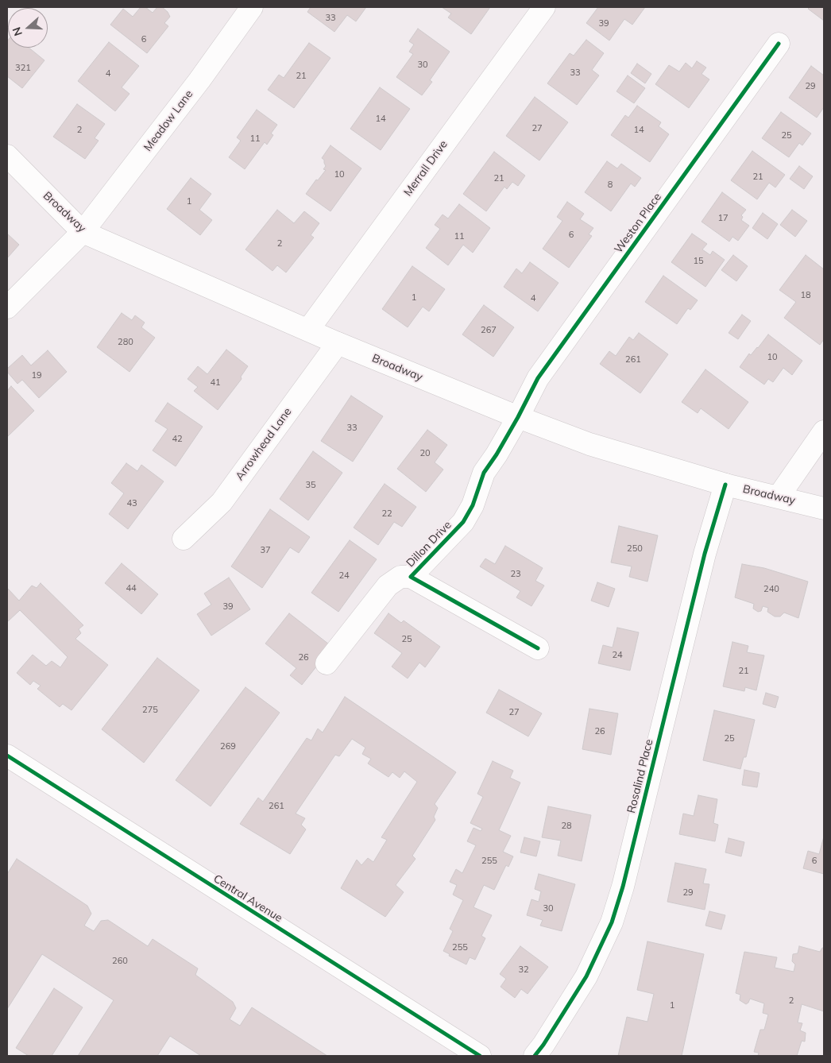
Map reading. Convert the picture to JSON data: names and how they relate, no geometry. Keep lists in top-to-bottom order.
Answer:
{
  "streets": {
    "street": [
      "Meadow Lane",
      "Merrall Drive",
      "Broadway",
      "Weston Place",
      "Arrowhead Lane",
      "Dillon Drive",
      "Rosalind Place",
      "Central Avenue"
    ]
  },
  "crossings": [
    ["Meadow Lane", "Broadway"],
    ["Merrall Drive", "Broadway"],
    ["Broadway", "Weston Place"],
    ["Broadway", "Arrowhead Lane"],
    ["Broadway", "Dillon Drive"],
    ["Broadway", "Rosalind Place"],
    ["Weston Place", "Dillon Drive"]
  ],
  "house_numbers": [
    "33",
    "39",
    "6",
    "30",
    "321",
    "33",
    "4",
    "21",
    "29",
    "14",
    "27",
    "2",
    "14",
    "25",
    "11",
    "10",
    "21",
    "21",
    "8",
    "1",
    "17",
    "6",
    "11",
    "2",
    "15",
    "18",
    "1",
    "4",
    "267",
    "280",
    "10",
    "261",
    "19",
    "41",
    "33",
    "42",
    "20",
    "35",
    "43",
    "22",
    "250",
    "37",
    "23",
    "24",
    "44",
    "240",
    "39",
    "25",
    "24",
    "26",
    "21",
    "275",
    "27",
    "26",
    "25",
    "269",
    "261",
    "28",
    "255",
    "6",
    "29",
    "30",
    "255",
    "260",
    "32",
    "2",
    "1"
  ],
  "north": "left"
}
